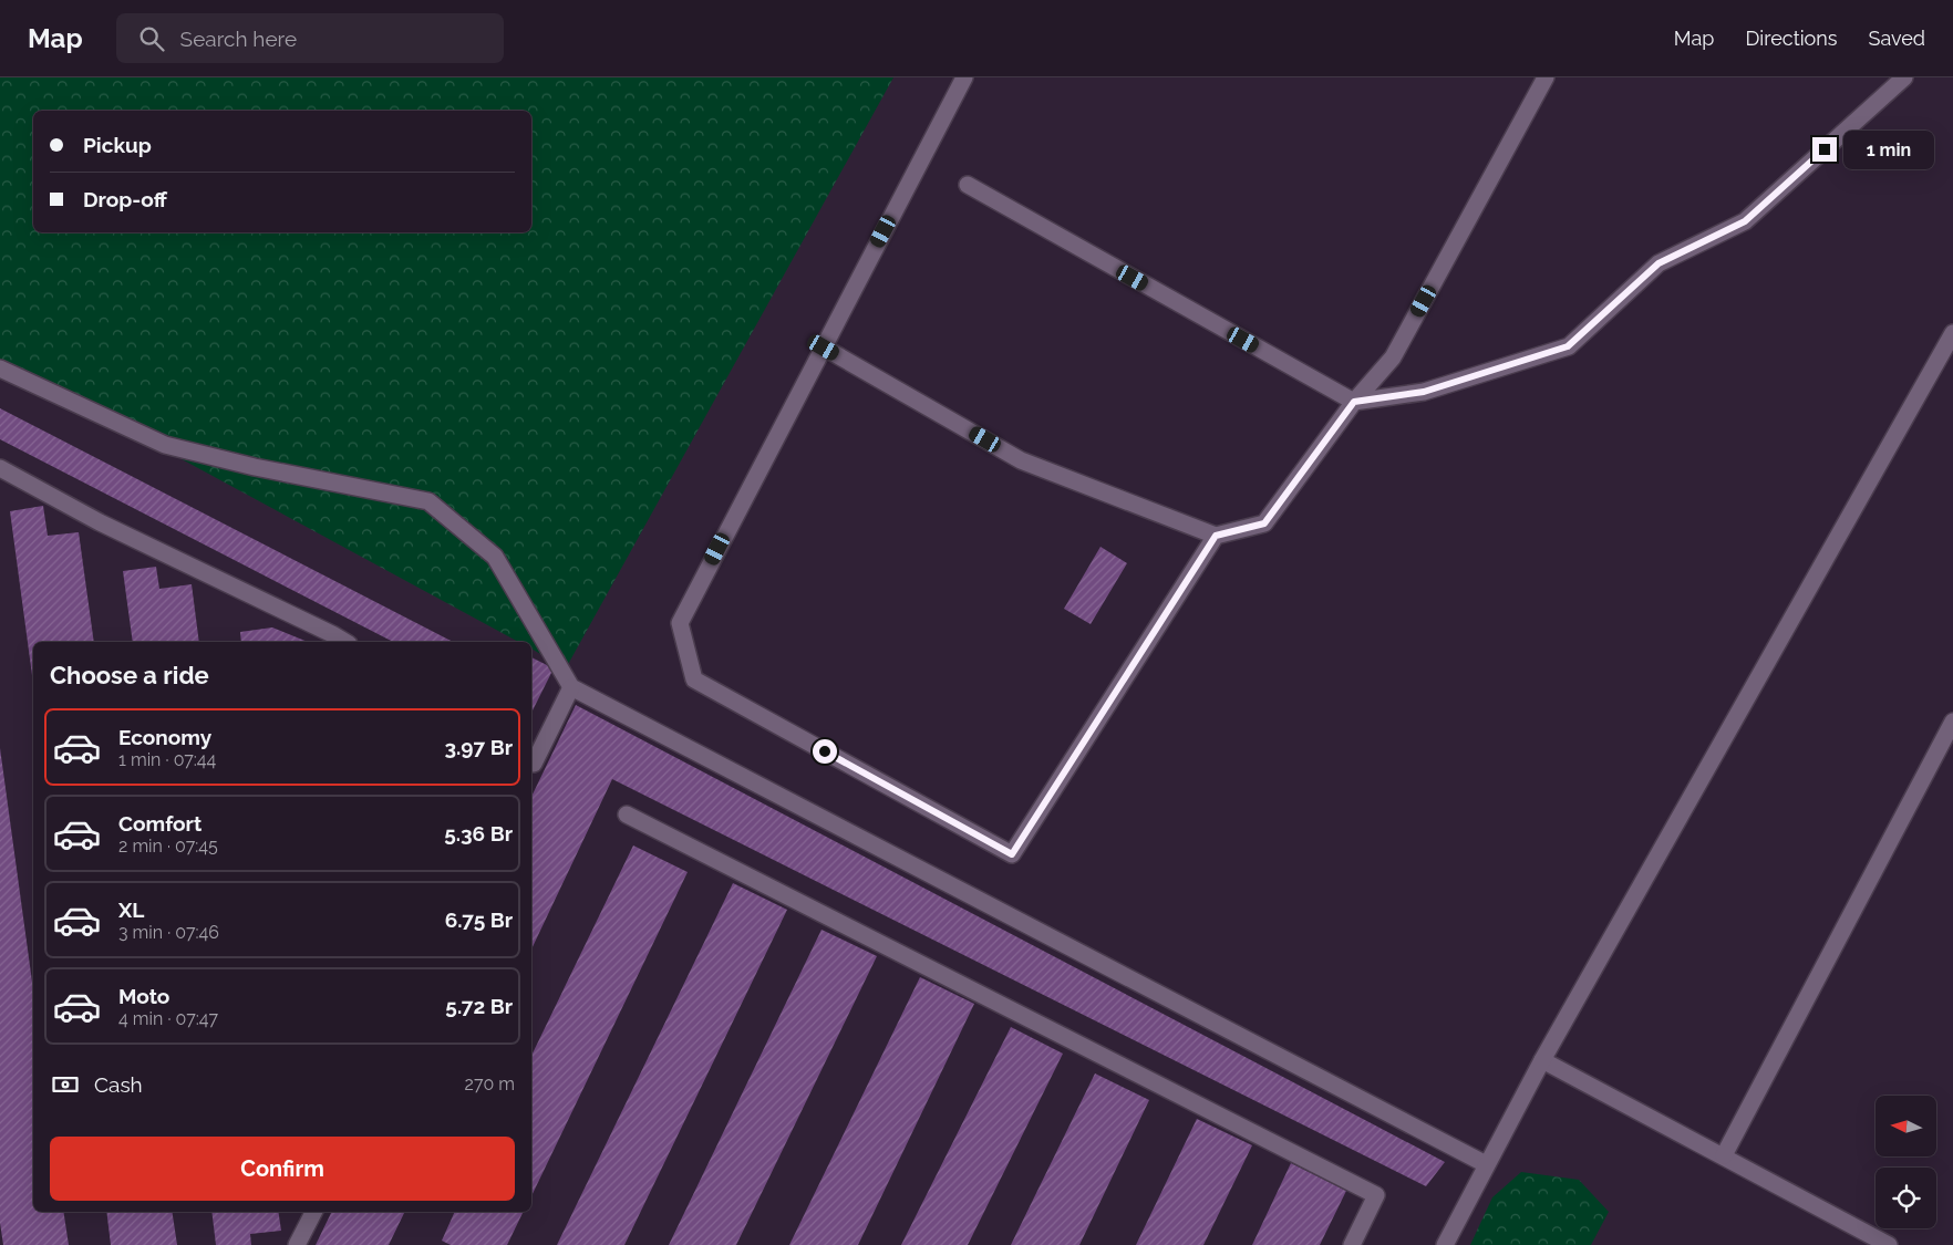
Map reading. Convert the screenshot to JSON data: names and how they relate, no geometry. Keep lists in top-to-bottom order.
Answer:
{
  "north": "left",
  "page": {
    "header": "Map",
    "search": "Search here",
    "nav": ["Map", "Directions", "Saved"],
    "banner": ["Pickup", "Drop-off"],
    "bubble": "1 min",
    "heading": "Choose a ride",
    "list": [
      {
        "name": "Economy",
        "note": "1 min · 07:44",
        "value": "3.97 Br"
      },
      {
        "name": "Comfort",
        "note": "2 min · 07:45",
        "value": "5.36 Br"
      },
      {
        "name": "XL",
        "note": "3 min · 07:46",
        "value": "6.75 Br"
      },
      {
        "name": "Moto",
        "note": "4 min · 07:47",
        "value": "5.72 Br"
      }
    ],
    "pay": ["Cash", "270 m"],
    "buttons": "Confirm"
  }
}
